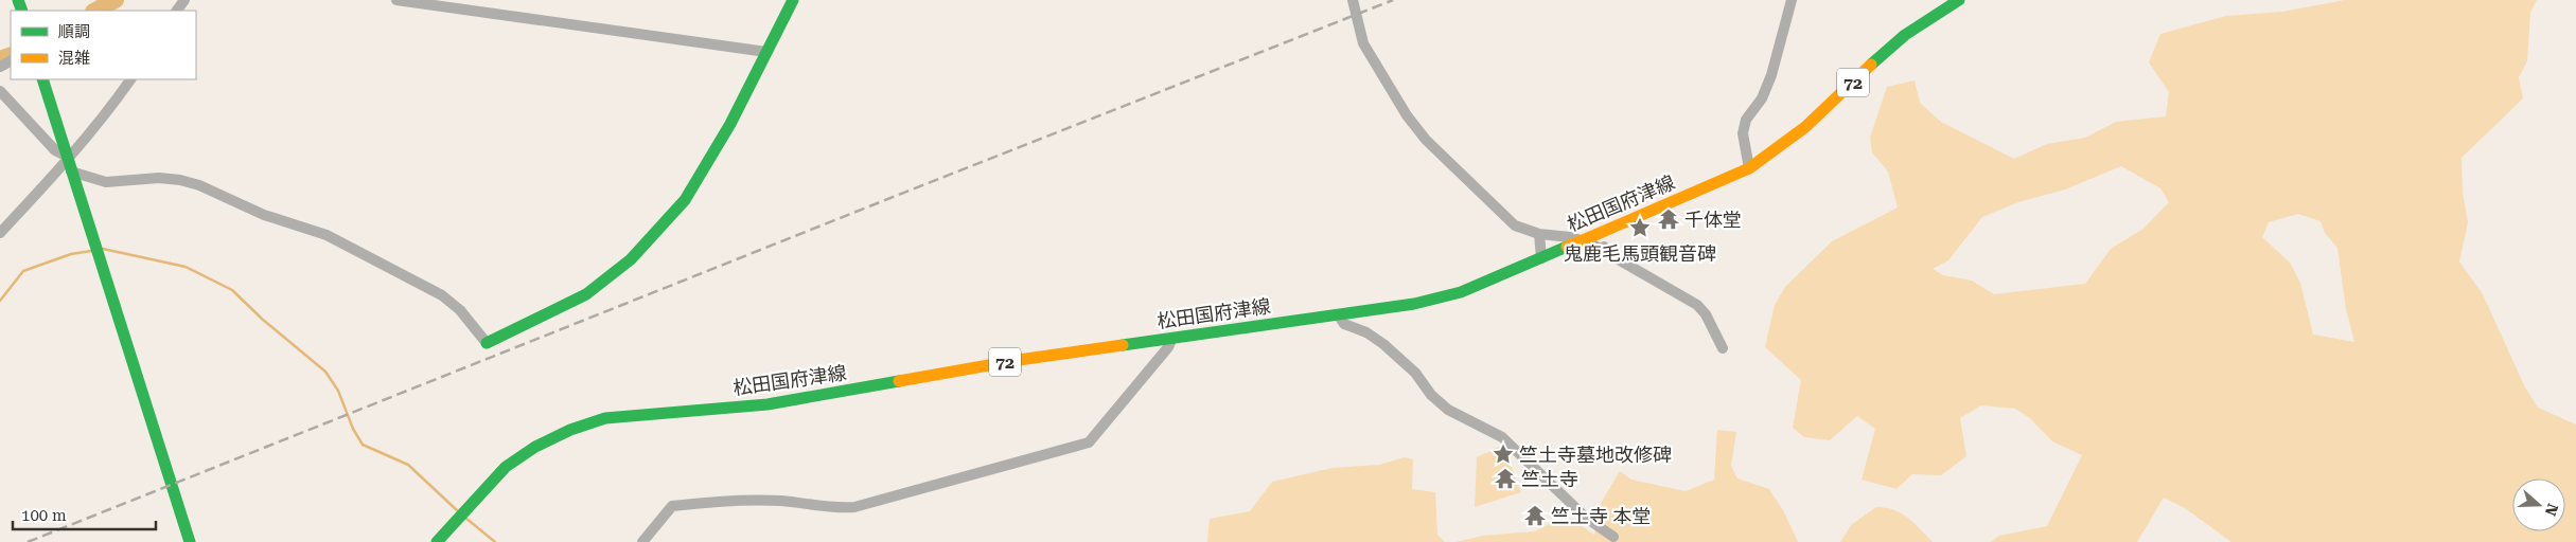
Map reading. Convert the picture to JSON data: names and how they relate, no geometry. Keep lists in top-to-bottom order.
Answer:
{
  "streets": {
    "main road": ["72", "松田国府津線"]
  },
  "places": {
    "temple": ["千体堂", "竺土寺", "竺土寺 本堂"],
    "place": ["鬼鹿毛馬頭観音碑", "竺土寺墓地改修碑"]
  },
  "legend": ["順調", "混雑"],
  "scale_bar": "100 m",
  "north": "right"
}
